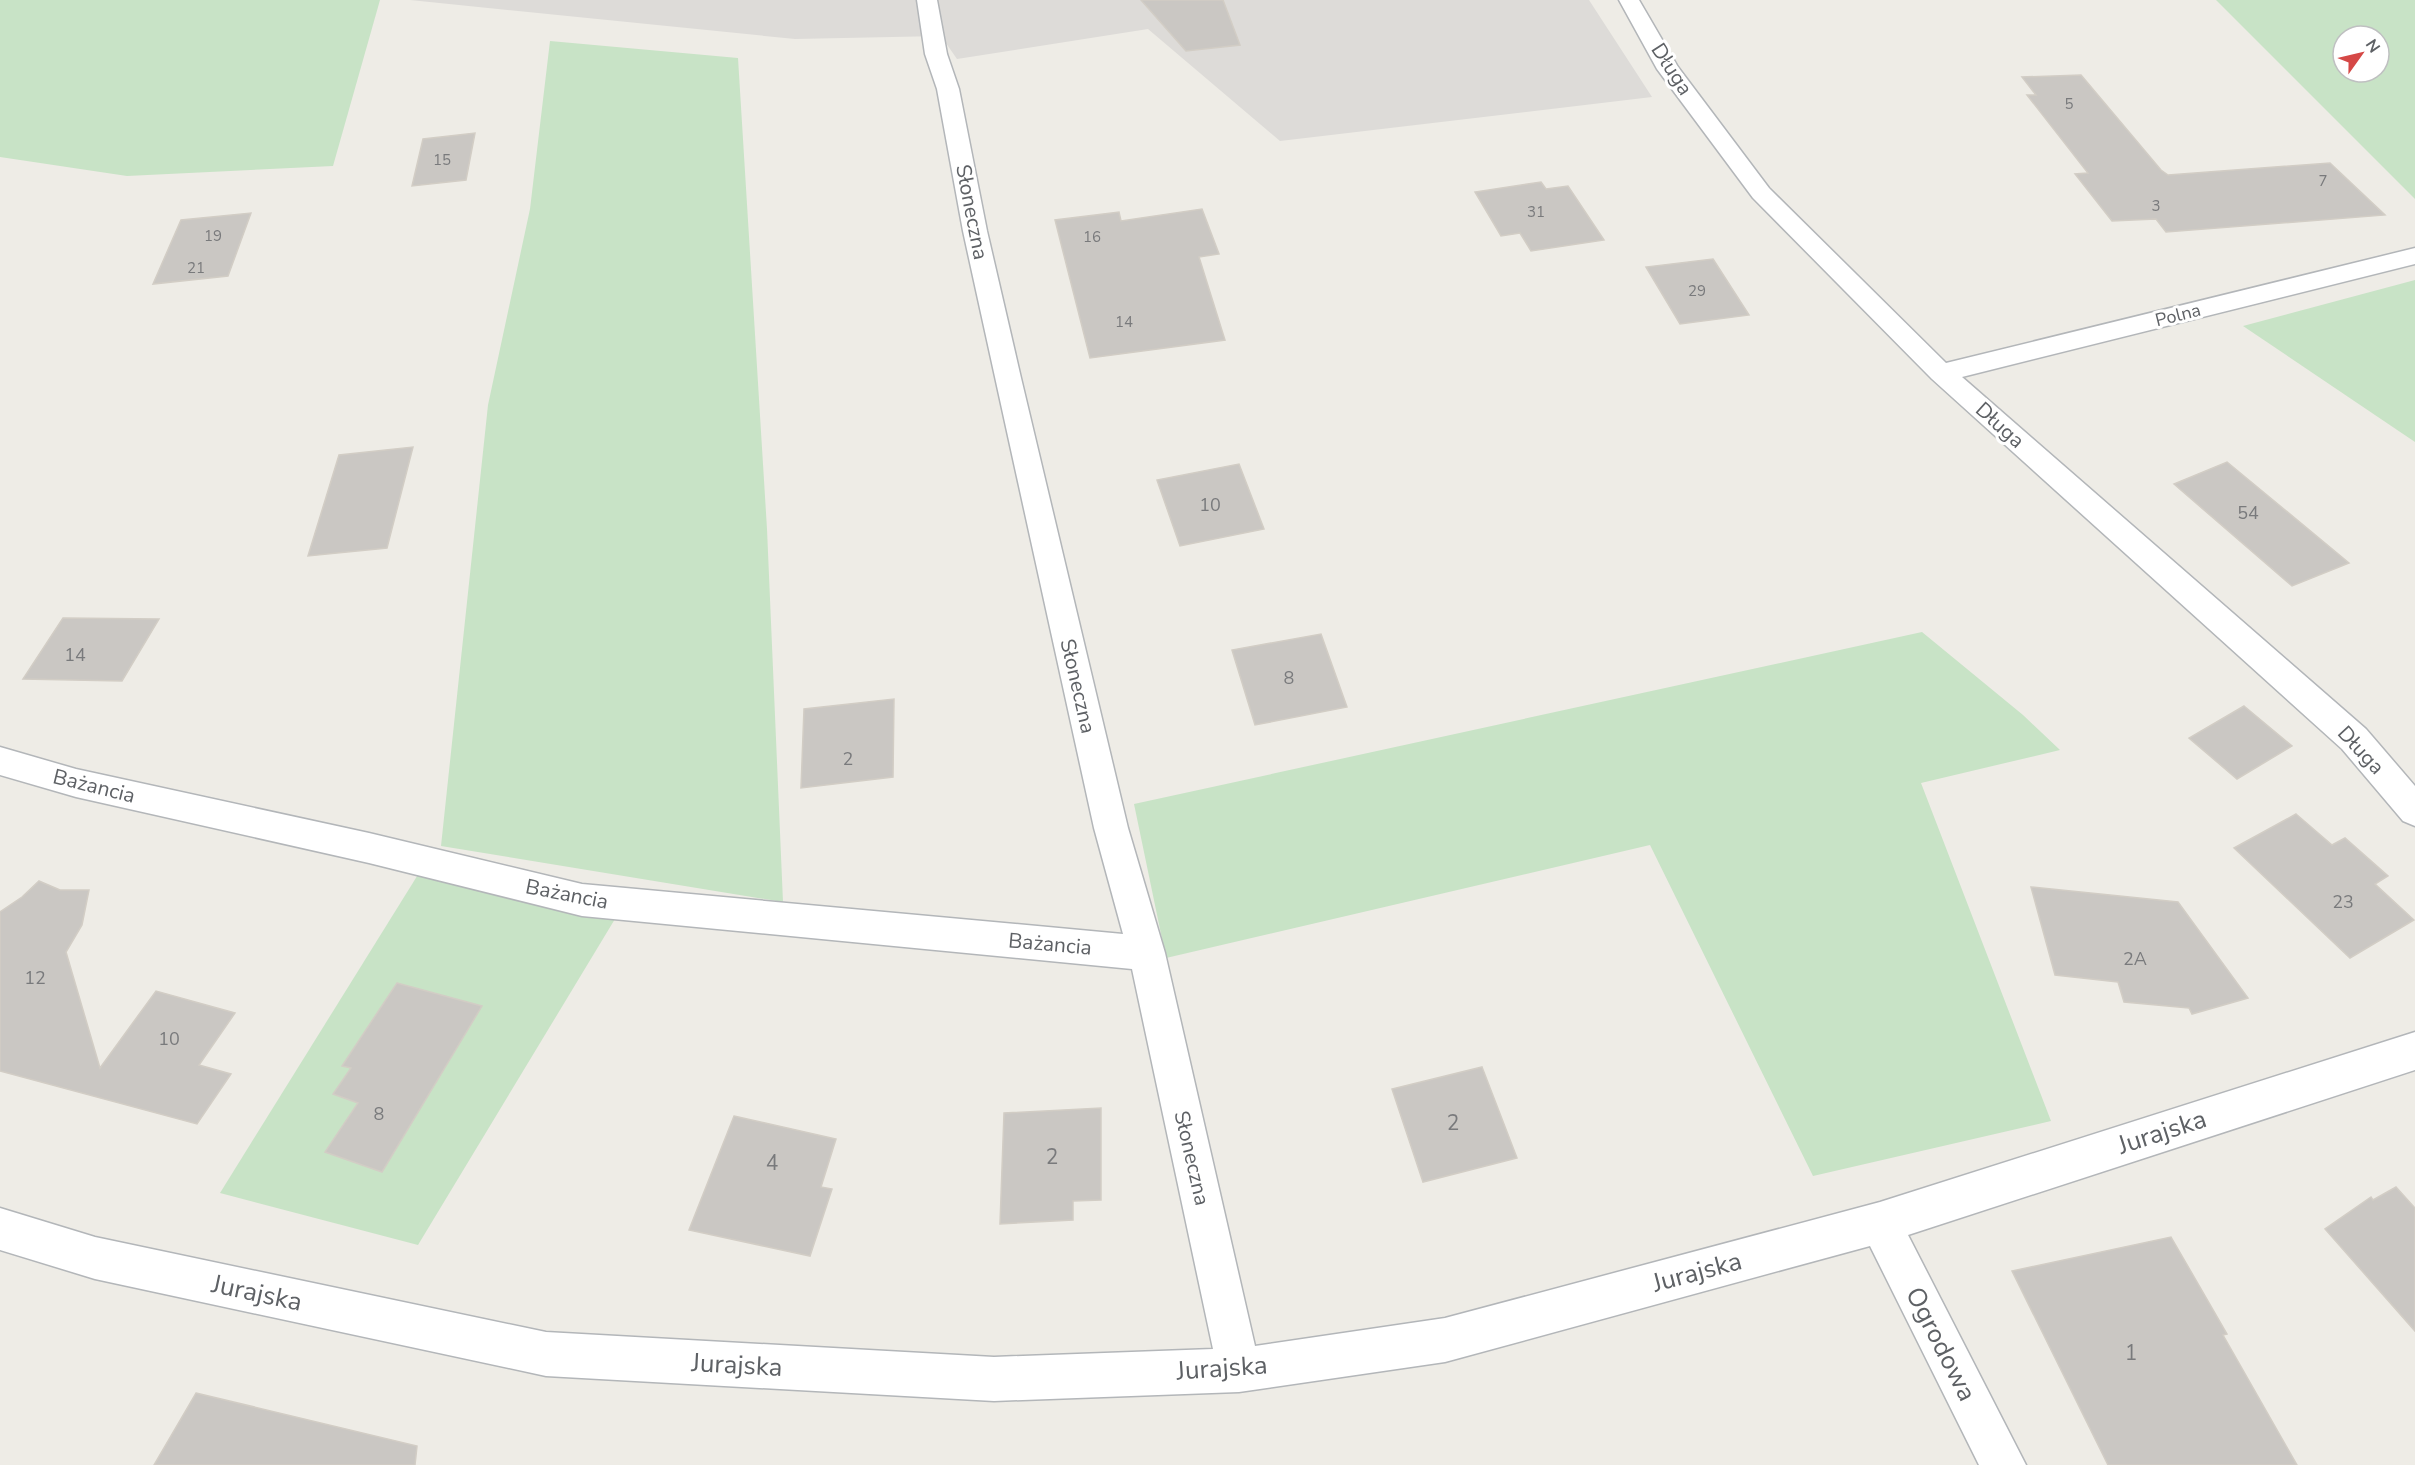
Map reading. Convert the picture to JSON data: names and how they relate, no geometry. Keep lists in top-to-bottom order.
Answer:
{
  "streets": {
    "street": [
      "Długa",
      "Słoneczna",
      "Polna",
      "Bażancia",
      "Jurajska",
      "Ogrodowa"
    ]
  },
  "crossings": [
    ["Długa", "Polna"],
    ["Słoneczna", "Bażancia"],
    ["Słoneczna", "Jurajska"],
    ["Jurajska", "Ogrodowa"]
  ],
  "house_numbers": [
    "5",
    "15",
    "7",
    "3",
    "31",
    "19",
    "16",
    "21",
    "29",
    "14",
    "10",
    "54",
    "14",
    "8",
    "2",
    "23",
    "2A",
    "12",
    "10",
    "8",
    "2",
    "2",
    "4",
    "1"
  ],
  "north": "top right"
}
